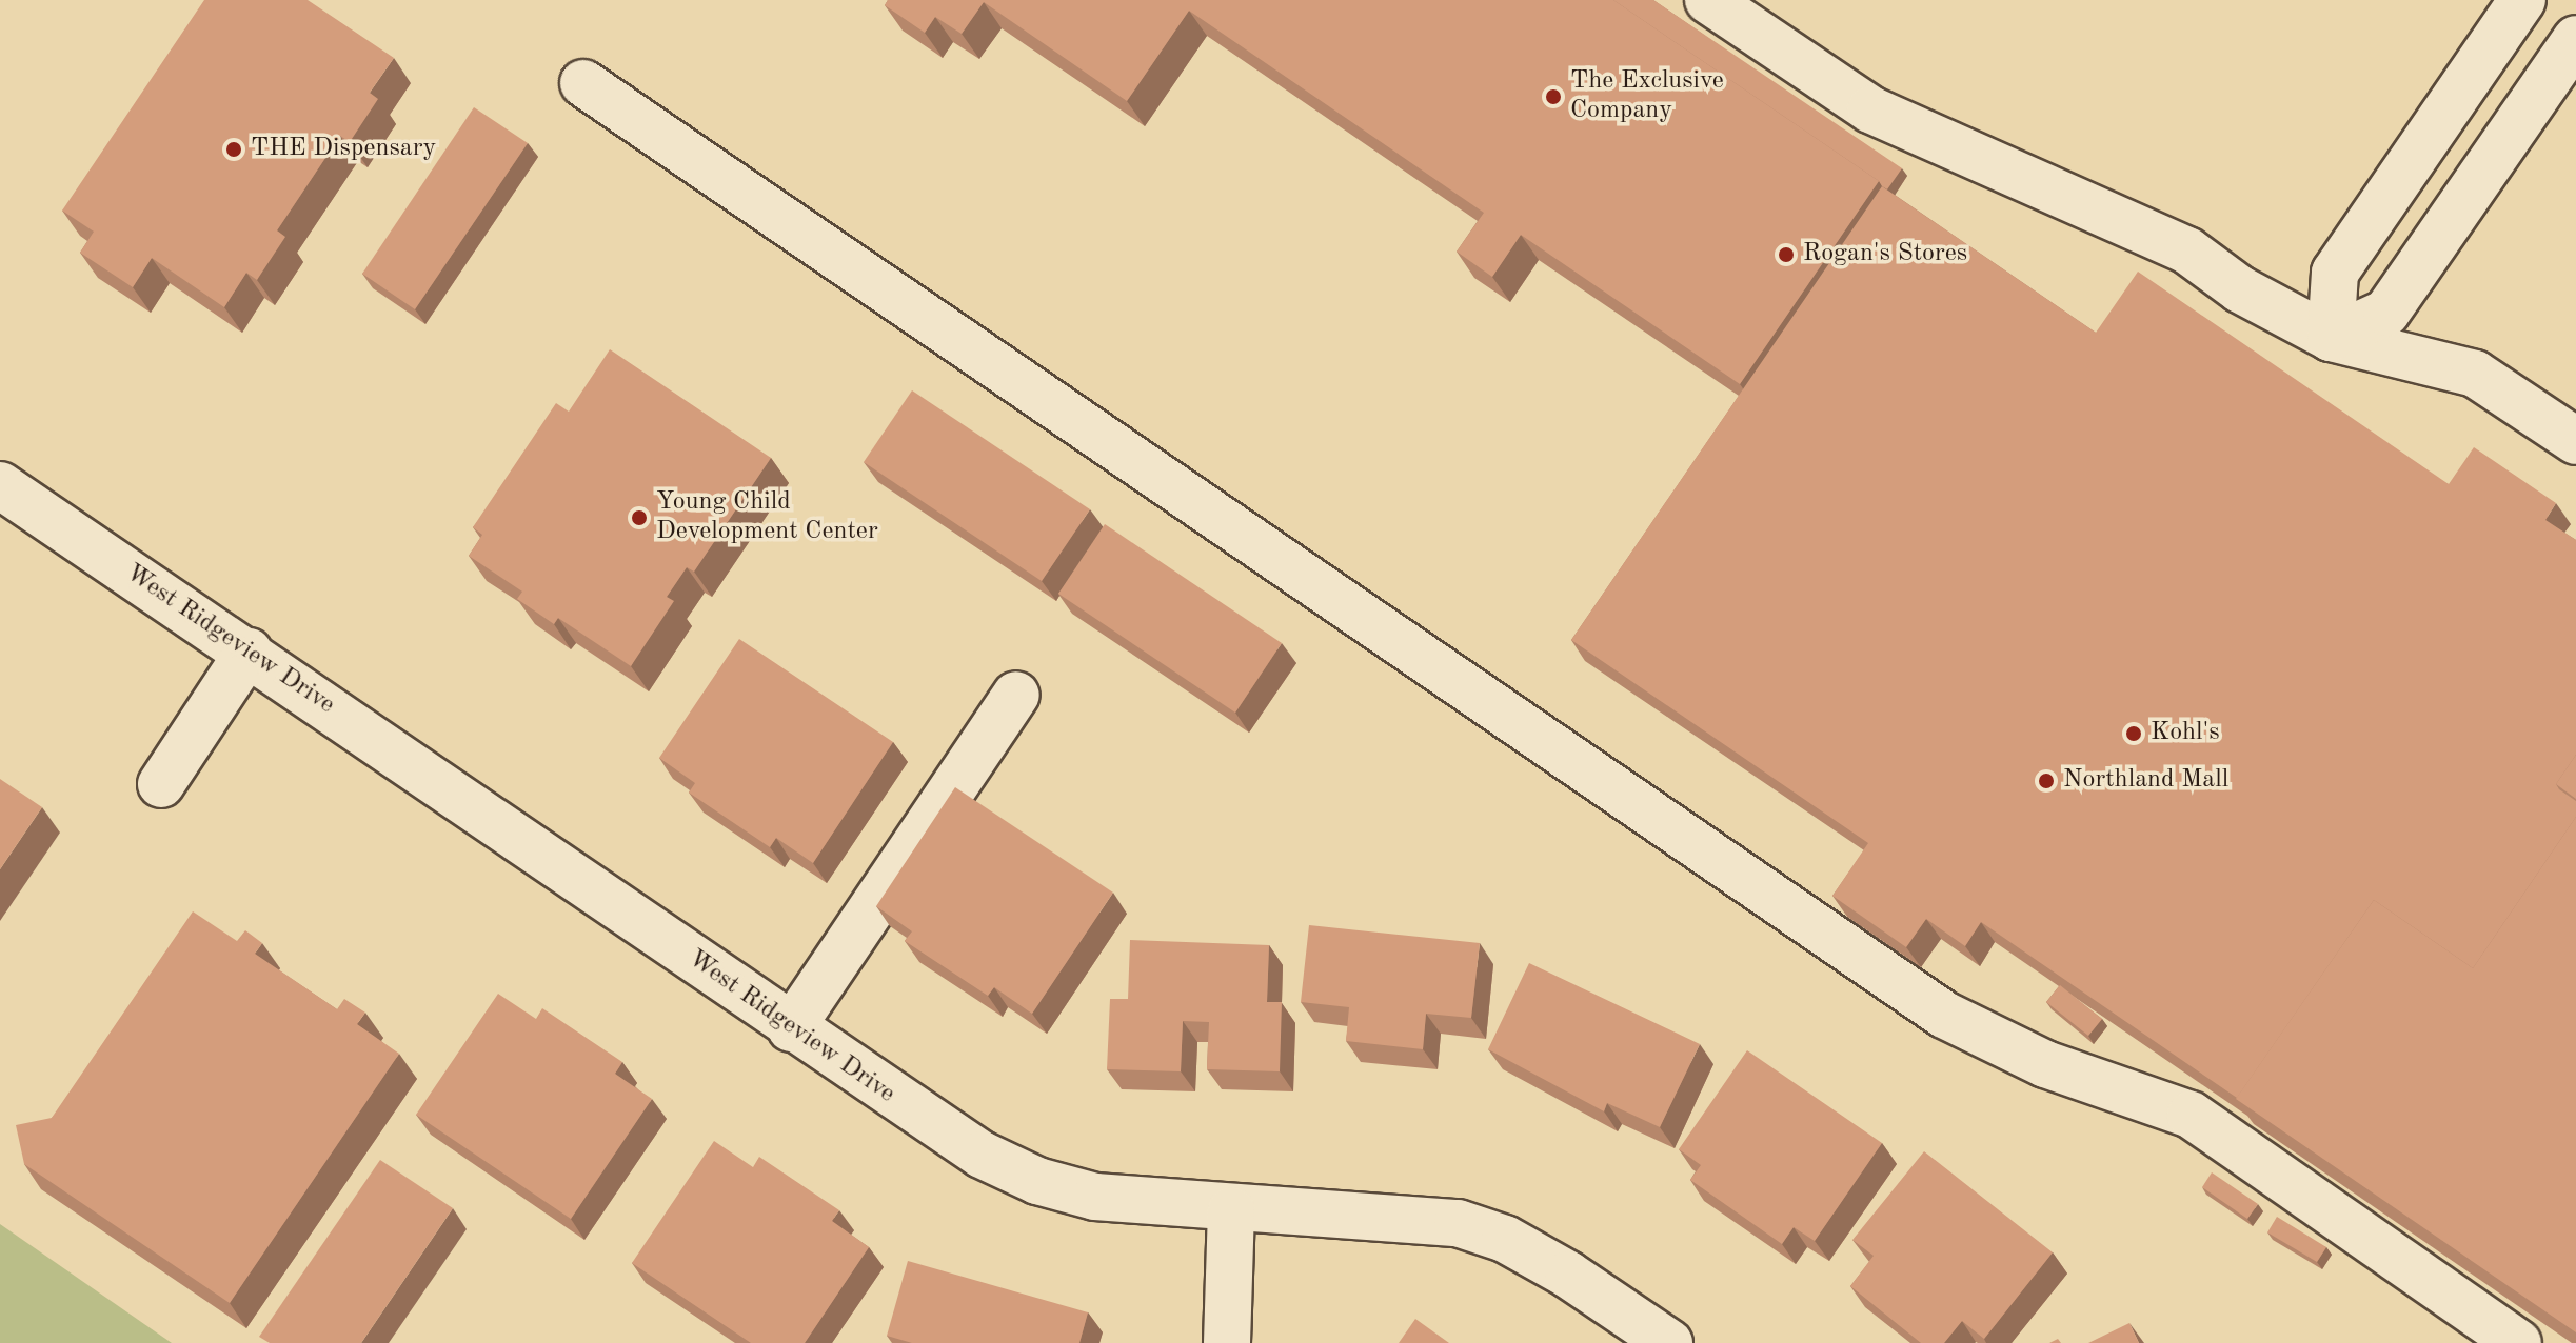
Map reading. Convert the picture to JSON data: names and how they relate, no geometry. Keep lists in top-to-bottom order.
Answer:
{
  "streets": {
    "street": ["West Ridgeview Drive"]
  },
  "places": [
    "The Exclusive Company",
    "THE Dispensary",
    "Rogan's Stores",
    "Young Child Development Center",
    "Kohl's",
    "Northland Mall"
  ]
}
